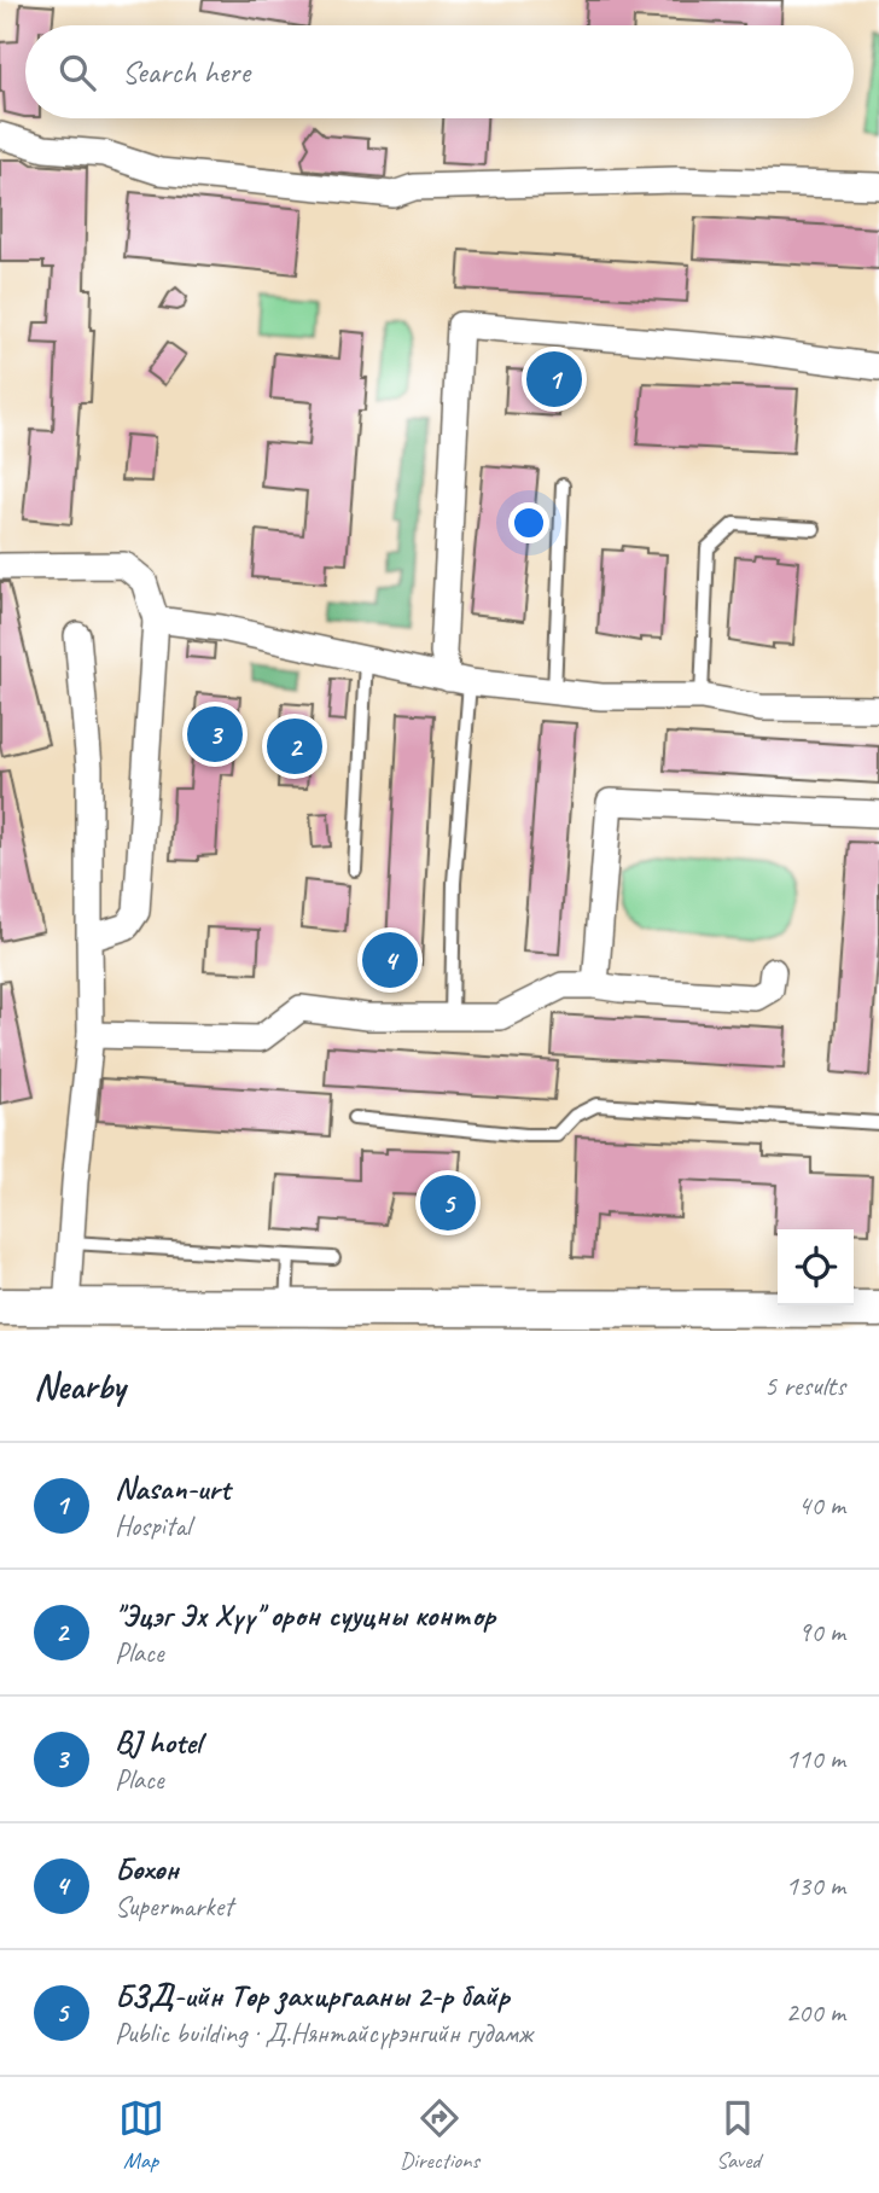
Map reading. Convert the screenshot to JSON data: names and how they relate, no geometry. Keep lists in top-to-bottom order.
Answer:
{
  "page": {
    "search": "Search here",
    "pins": [
      "1",
      "3",
      "2",
      "4",
      "5"
    ],
    "heading": ["Nearby", "5 results"],
    "list": [
      {
        "mark": "1",
        "name": "Nasan-urt",
        "note": "Hospital",
        "value": "40 m"
      },
      {
        "mark": "2",
        "name": "\"Эцэг Эх Хүү\" орон сууцны контор",
        "note": "Place",
        "value": "90 m"
      },
      {
        "mark": "3",
        "name": "BJ hotel",
        "note": "Place",
        "value": "110 m"
      },
      {
        "mark": "4",
        "name": "Бөхөн",
        "note": "Supermarket",
        "value": "130 m"
      },
      {
        "mark": "5",
        "name": "БЗД-ийн Төр захиргааны 2-р байр",
        "note": "Public building · Д.Нянтайсүрэнгийн гудамж",
        "value": "200 m"
      }
    ],
    "nav": ["Map", "Directions", "Saved"]
  }
}
